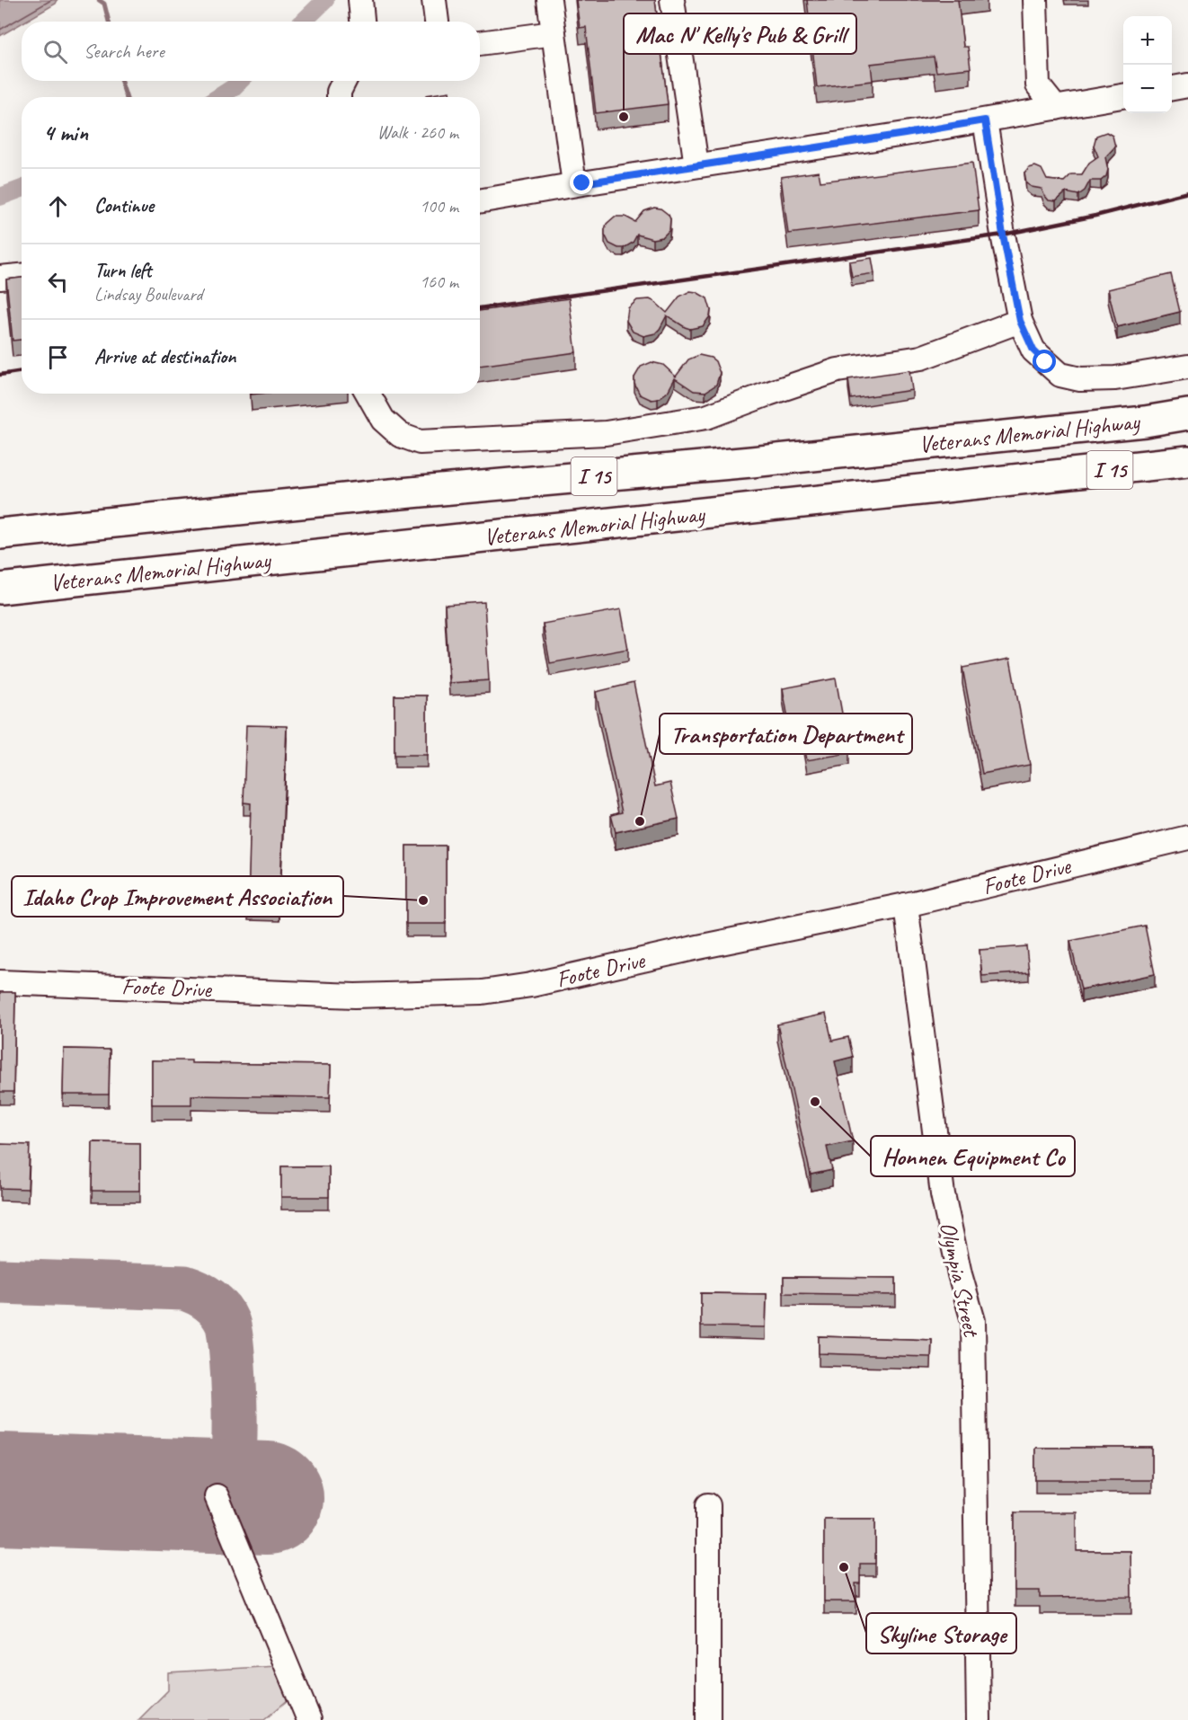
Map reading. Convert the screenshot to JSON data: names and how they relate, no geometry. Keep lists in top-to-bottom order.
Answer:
{
  "streets": {
    "highway": ["Veterans Memorial Highway", "I 15"],
    "street": ["Foote Drive", "Olympia Street"]
  },
  "crossings": [
    ["Foote Drive", "Olympia Street"]
  ],
  "places": [
    "Mac N' Kelly's Pub & Grill",
    "Transportation Department",
    "Idaho Crop Improvement Association",
    "Honnen Equipment Co",
    "Skyline Storage"
  ],
  "page": {
    "map_buttons": ["+", "−"],
    "search": "Search here",
    "heading": ["4 min", "Walk · 260 m"],
    "list": [
      ["Continue", "100 m"],
      ["Turn left", "Lindsay Boulevard", "160 m"],
      "Arrive at destination"
    ]
  }
}
